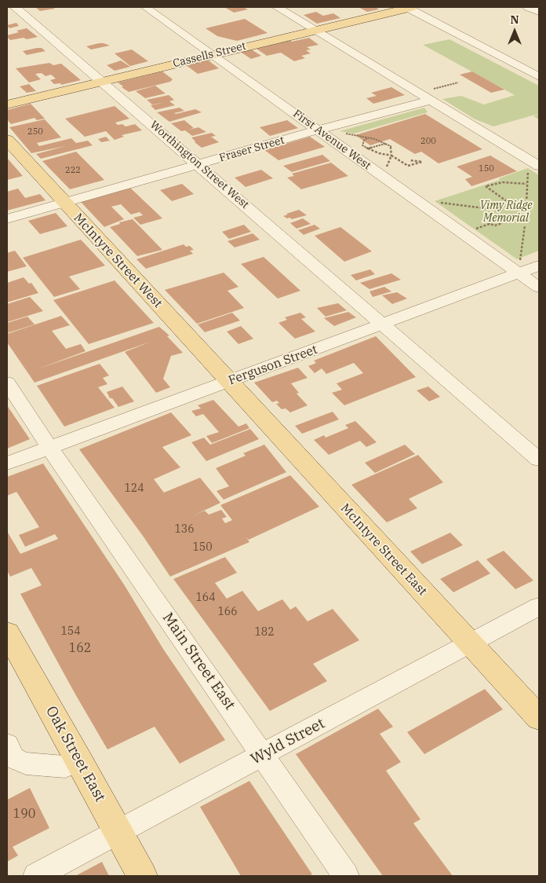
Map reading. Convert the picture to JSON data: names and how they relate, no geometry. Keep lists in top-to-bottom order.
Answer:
{
  "streets": {
    "main road": [
      "Cassells Street",
      "McIntyre Street West",
      "McIntyre Street East",
      "Oak Street East"
    ],
    "street": [
      "First Avenue West",
      "Fraser Street",
      "Worthington Street West",
      "Ferguson Street",
      "Main Street East",
      "Wyld Street"
    ]
  },
  "crossings": [
    ["Cassells Street", "First Avenue West"],
    ["Cassells Street", "Worthington Street West"],
    ["First Avenue West", "Fraser Street"],
    ["First Avenue West", "Ferguson Street"],
    ["Fraser Street", "Worthington Street West"],
    ["Fraser Street", "McIntyre Street West"],
    ["Worthington Street West", "Ferguson Street"],
    ["McIntyre Street West", "Ferguson Street"],
    ["McIntyre Street West", "McIntyre Street East"],
    ["Ferguson Street", "McIntyre Street East"],
    ["Ferguson Street", "Main Street East"],
    ["McIntyre Street East", "Wyld Street"],
    ["Main Street East", "Wyld Street"],
    ["Wyld Street", "Oak Street East"]
  ],
  "parks": ["Vimy Ridge Memorial"],
  "house_numbers": [
    "250",
    "200",
    "150",
    "222",
    "124",
    "136",
    "150",
    "164",
    "166",
    "154",
    "182",
    "162",
    "190"
  ],
  "north": "top"
}
